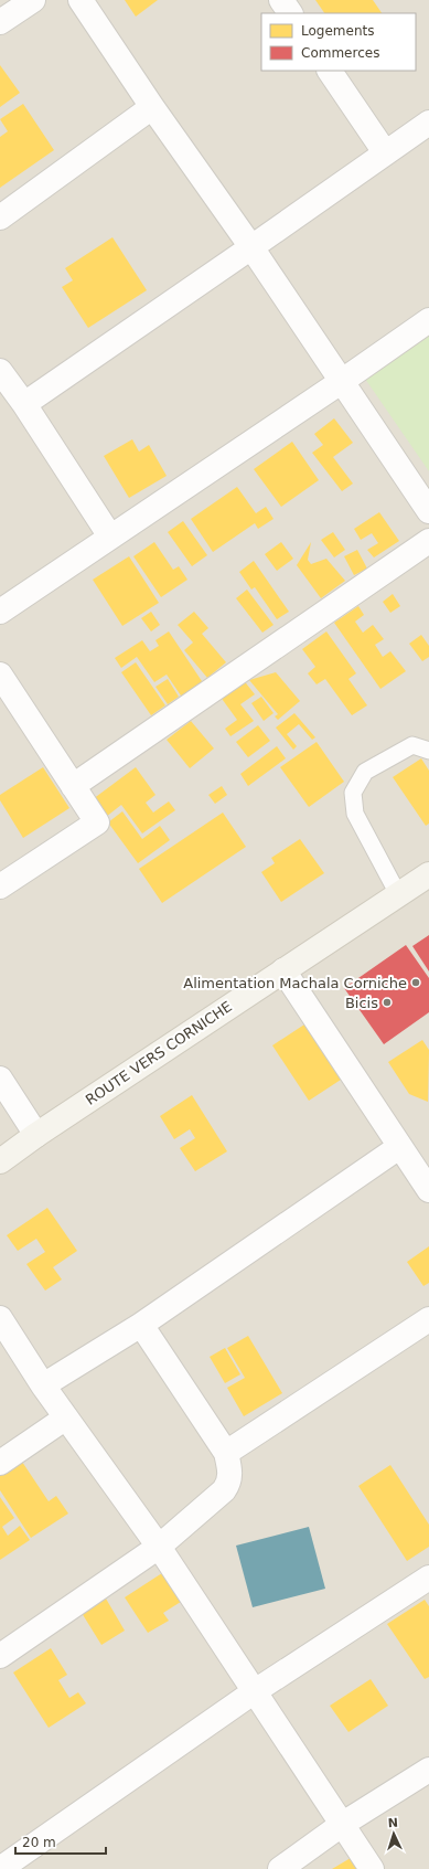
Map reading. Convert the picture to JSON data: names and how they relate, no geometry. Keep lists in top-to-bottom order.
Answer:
{
  "streets": {
    "main road": ["ROUTE VERS CORNICHE"]
  },
  "places": ["Alimentation Machala Corniche", "Bicis"],
  "legend": ["Logements", "Commerces"],
  "scale_bar": "20 m",
  "north": "top"
}
